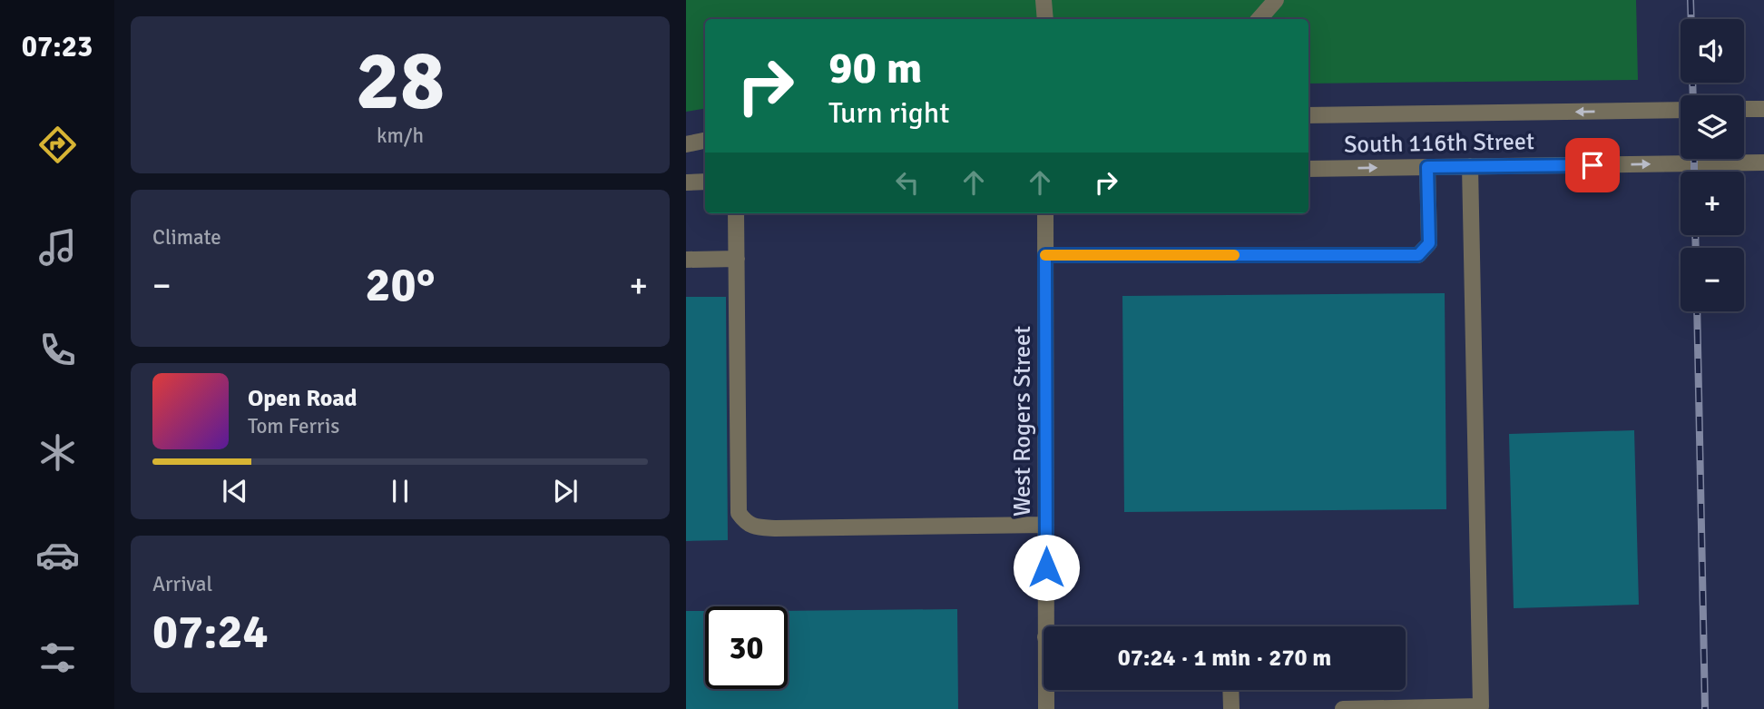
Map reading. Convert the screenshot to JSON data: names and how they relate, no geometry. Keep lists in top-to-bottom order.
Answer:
{
  "streets": {
    "street": ["South 116th Street", "West Rogers Street"]
  },
  "page": {
    "tabs": "07:23",
    "tile": [
      ["28", "km/h"],
      "Climate",
      ["Arrival", "07:24"]
    ],
    "map_buttons": ["+", "−"],
    "turn": ["90 m", "Turn right"],
    "heat": ["−", "20°", "+"],
    "song": ["Open Road", "Tom Ferris"],
    "limit": "30",
    "trip": "07:24 · 1 min · 270 m"
  }
}
